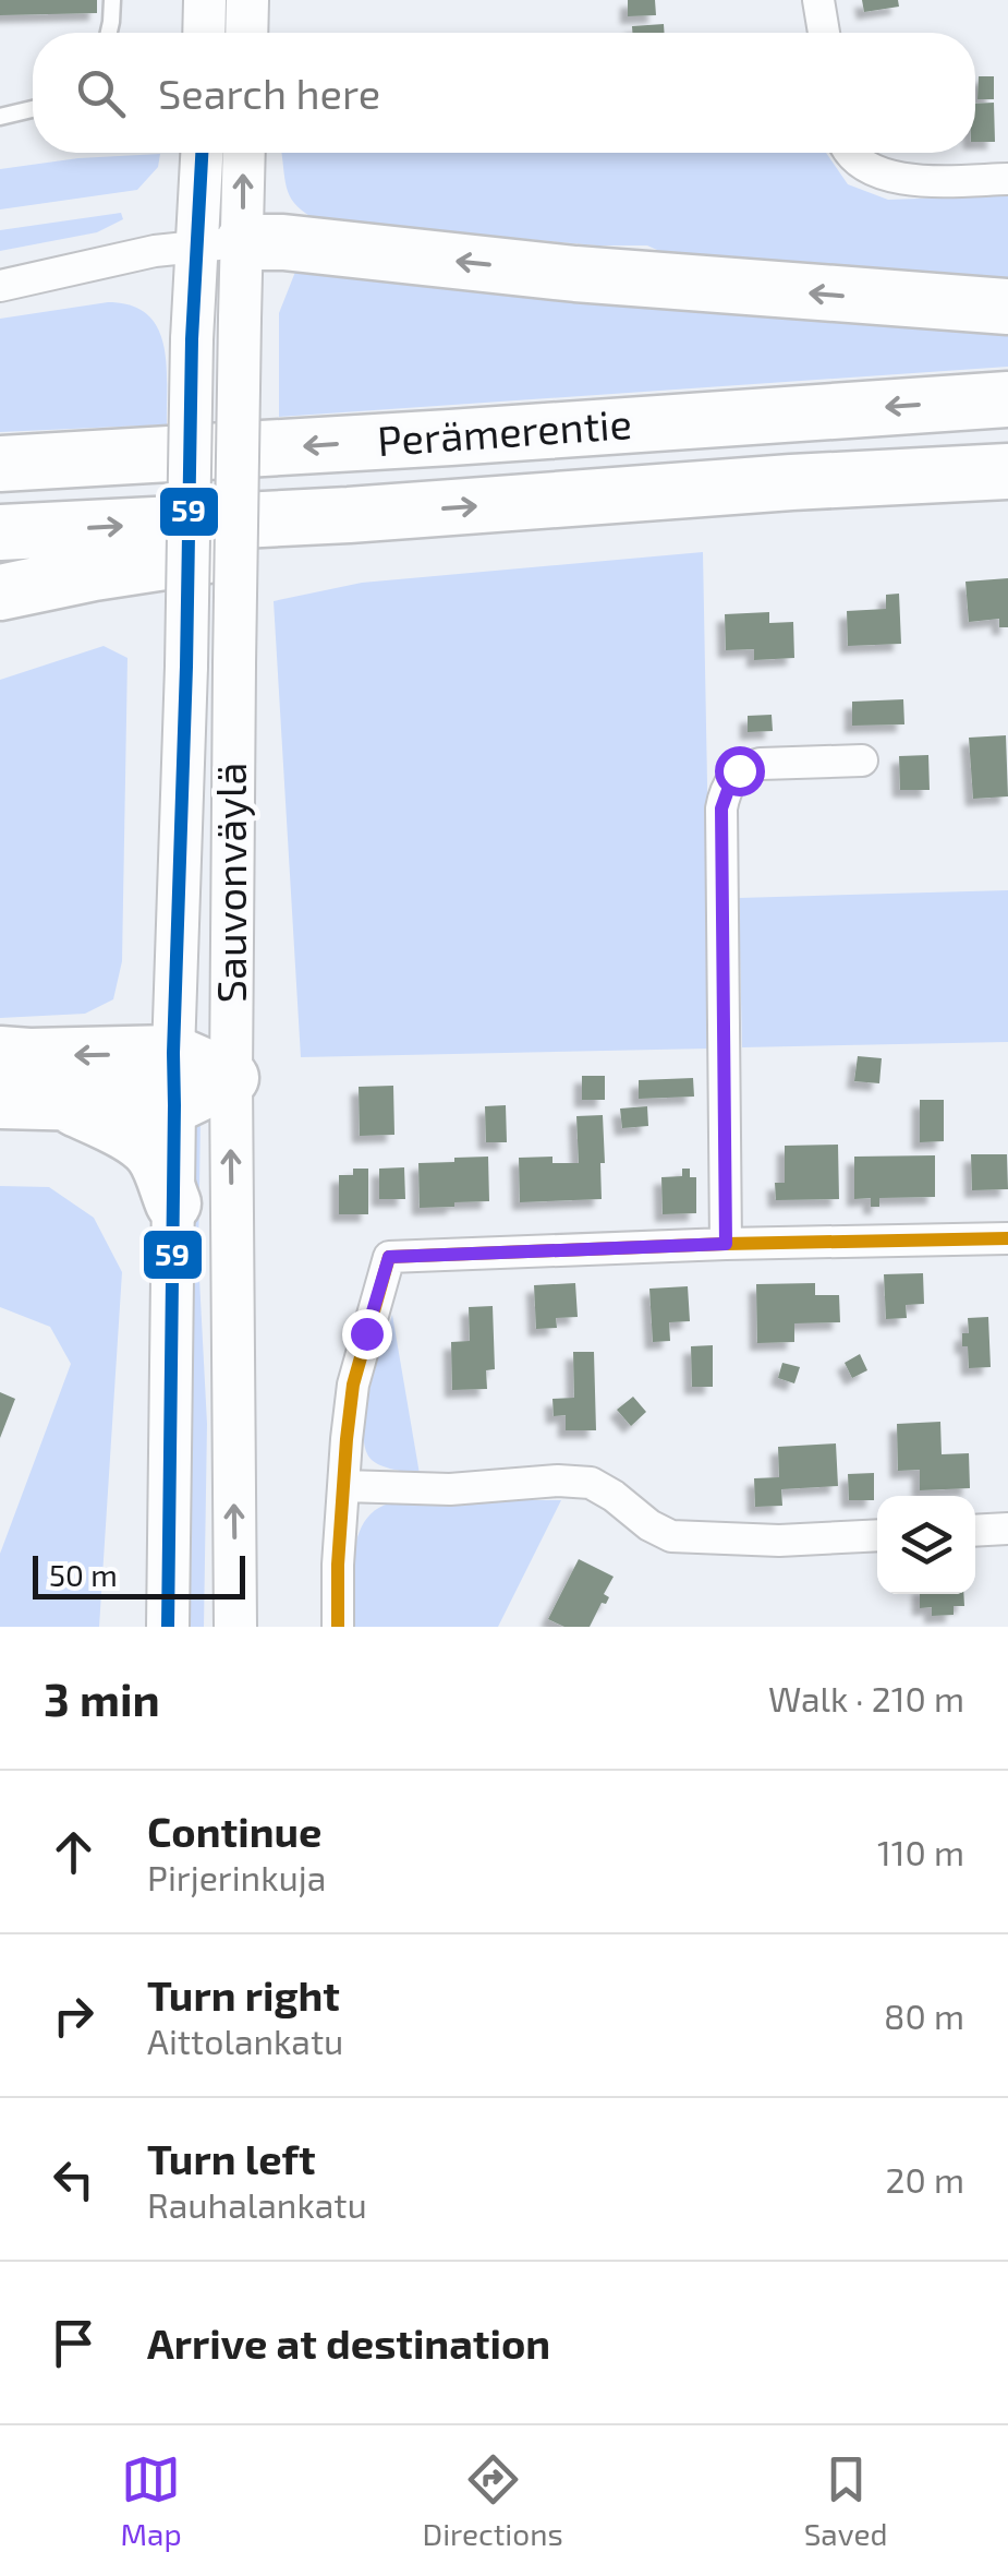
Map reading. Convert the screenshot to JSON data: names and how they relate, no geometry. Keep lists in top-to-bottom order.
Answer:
{
  "streets": {
    "highway": ["Perämerentie"],
    "main road": ["Sauvonväylä"]
  },
  "lines": ["transit line 59"],
  "scale_bar": "50 m",
  "page": {
    "search": "Search here",
    "scale": "50 m",
    "heading": ["3 min", "Walk · 210 m"],
    "list": [
      ["Continue", "Pirjerinkuja", "110 m"],
      ["Turn right", "Aittolankatu", "80 m"],
      ["Turn left", "Rauhalankatu", "20 m"],
      "Arrive at destination"
    ],
    "nav": ["Map", "Directions", "Saved"]
  }
}
